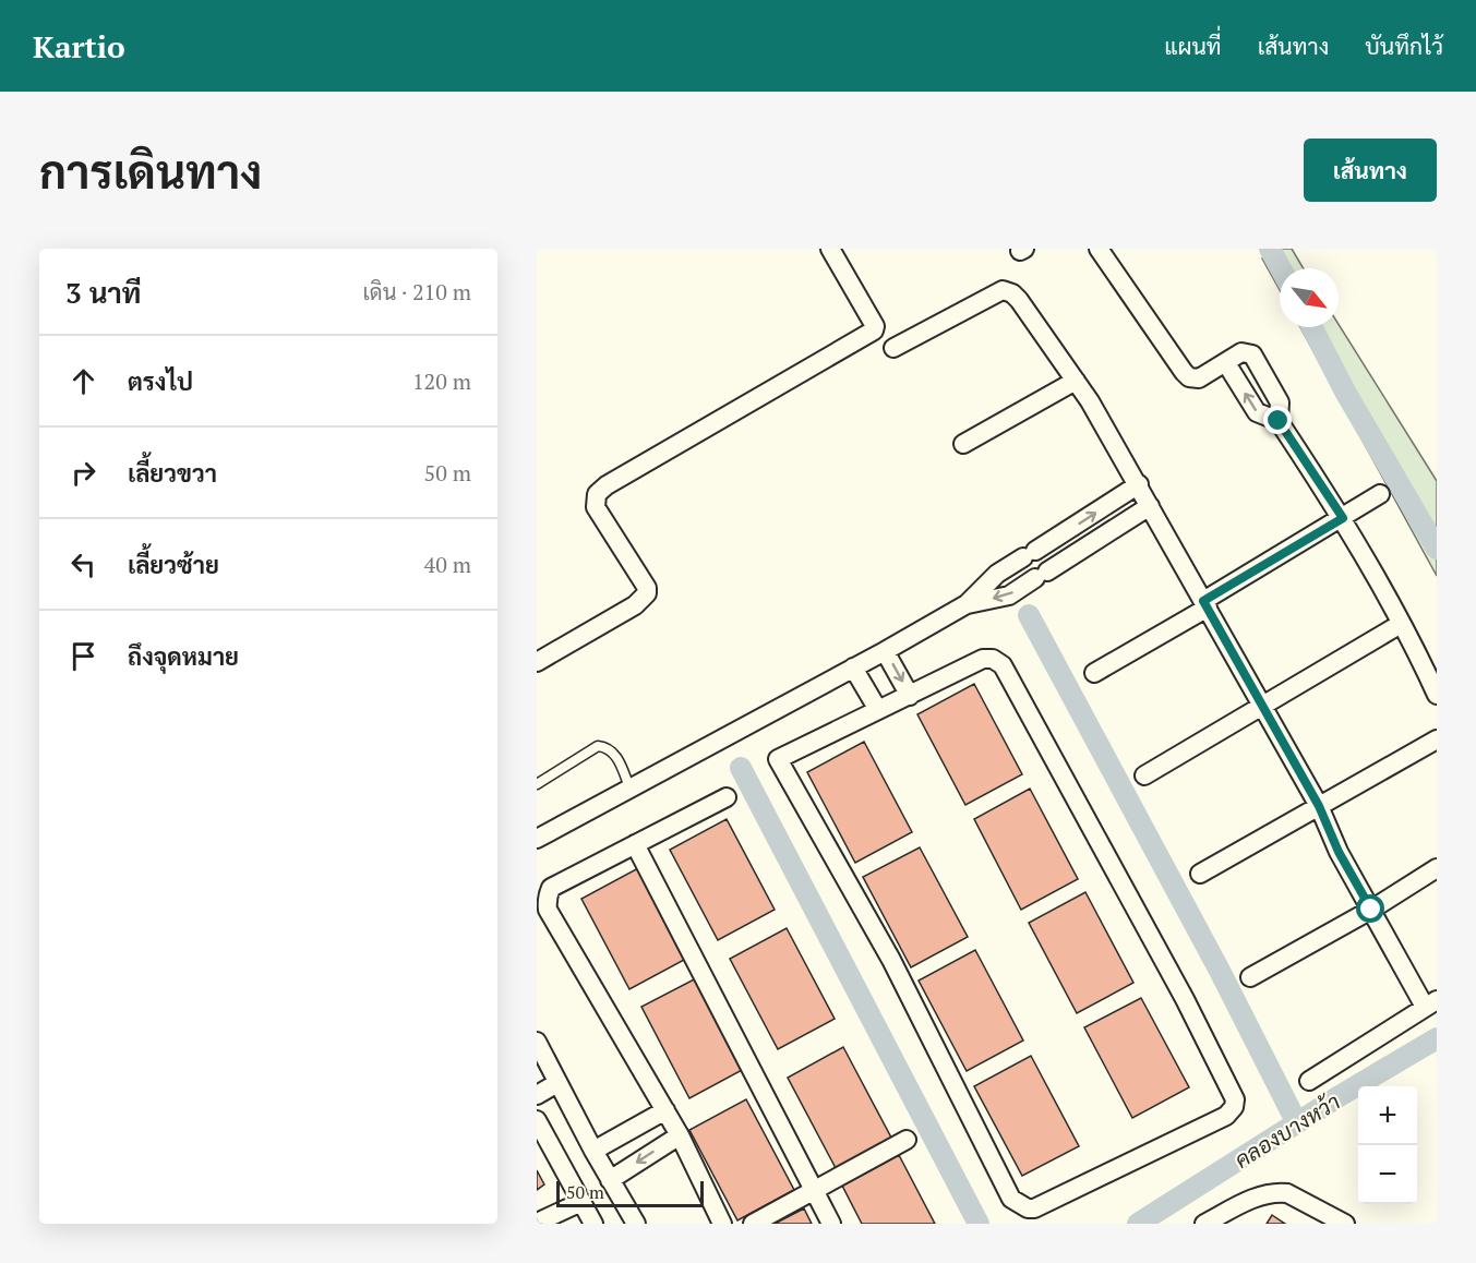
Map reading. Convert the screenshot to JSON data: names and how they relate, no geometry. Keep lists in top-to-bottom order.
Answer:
{
  "water": ["คลองบางหว้า"],
  "scale_bar": "50 m",
  "north": "bottom right",
  "page": {
    "header": "Kartio",
    "nav": ["แผนที่", "เส้นทาง", "บันทึกไว้"],
    "buttons": "เส้นทาง",
    "title": "การเดินทาง",
    "heading": ["3 นาที", "เดิน · 210 m"],
    "list": [
      ["ตรงไป", "120 m"],
      ["เลี้ยวขวา", "50 m"],
      ["เลี้ยวซ้าย", "40 m"],
      "ถึงจุดหมาย"
    ],
    "map_buttons": ["+", "−"],
    "scale": "50 m"
  }
}
